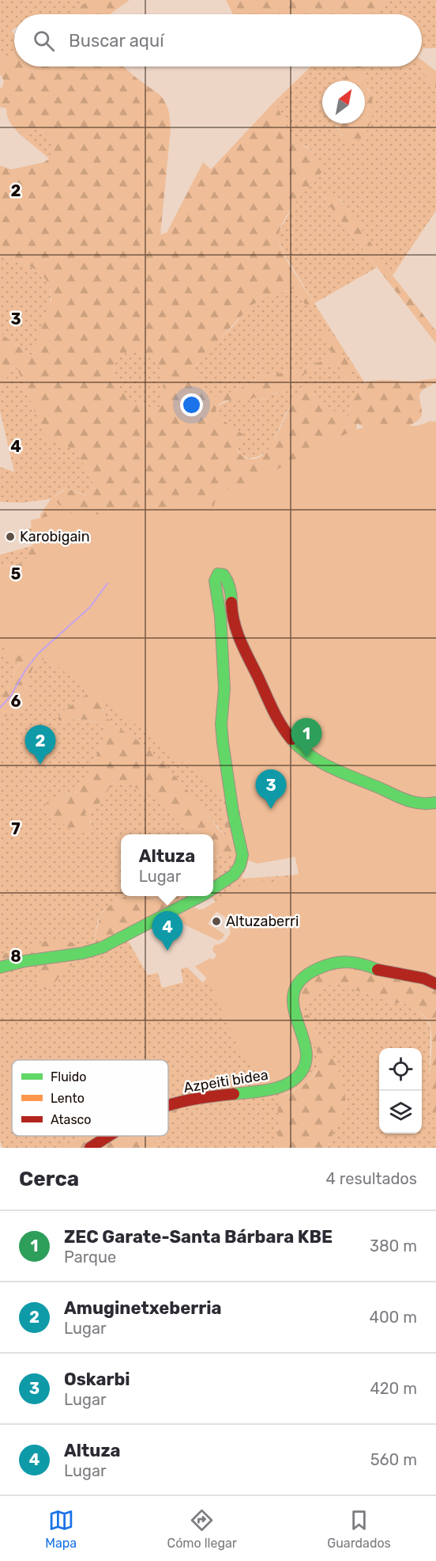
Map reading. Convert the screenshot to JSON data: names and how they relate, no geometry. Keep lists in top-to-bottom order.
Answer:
{
  "streets": {
    "street": ["Azpeiti bidea"]
  },
  "places": ["Karobigain", "Altuzaberri"],
  "legend": ["Fluido", "Lento", "Atasco"],
  "north": "top right",
  "page": {
    "search": "Buscar aquí",
    "pins": [
      "1",
      "2",
      "3",
      "4"
    ],
    "popup": ["Altuza", "Lugar"],
    "heading": ["Cerca", "4 resultados"],
    "list": [
      {
        "mark": "1",
        "name": "ZEC Garate-Santa Bárbara KBE",
        "note": "Parque",
        "value": "380 m"
      },
      {
        "mark": "2",
        "name": "Amuginetxeberria",
        "note": "Lugar",
        "value": "400 m"
      },
      {
        "mark": "3",
        "name": "Oskarbi",
        "note": "Lugar",
        "value": "420 m"
      },
      {
        "mark": "4",
        "name": "Altuza",
        "note": "Lugar",
        "value": "560 m"
      }
    ],
    "nav": ["Mapa", "Cómo llegar", "Guardados"]
  },
  "grid": {
    "rows": [
      "2",
      "3",
      "4",
      "5",
      "6",
      "7",
      "8"
    ]
  }
}
